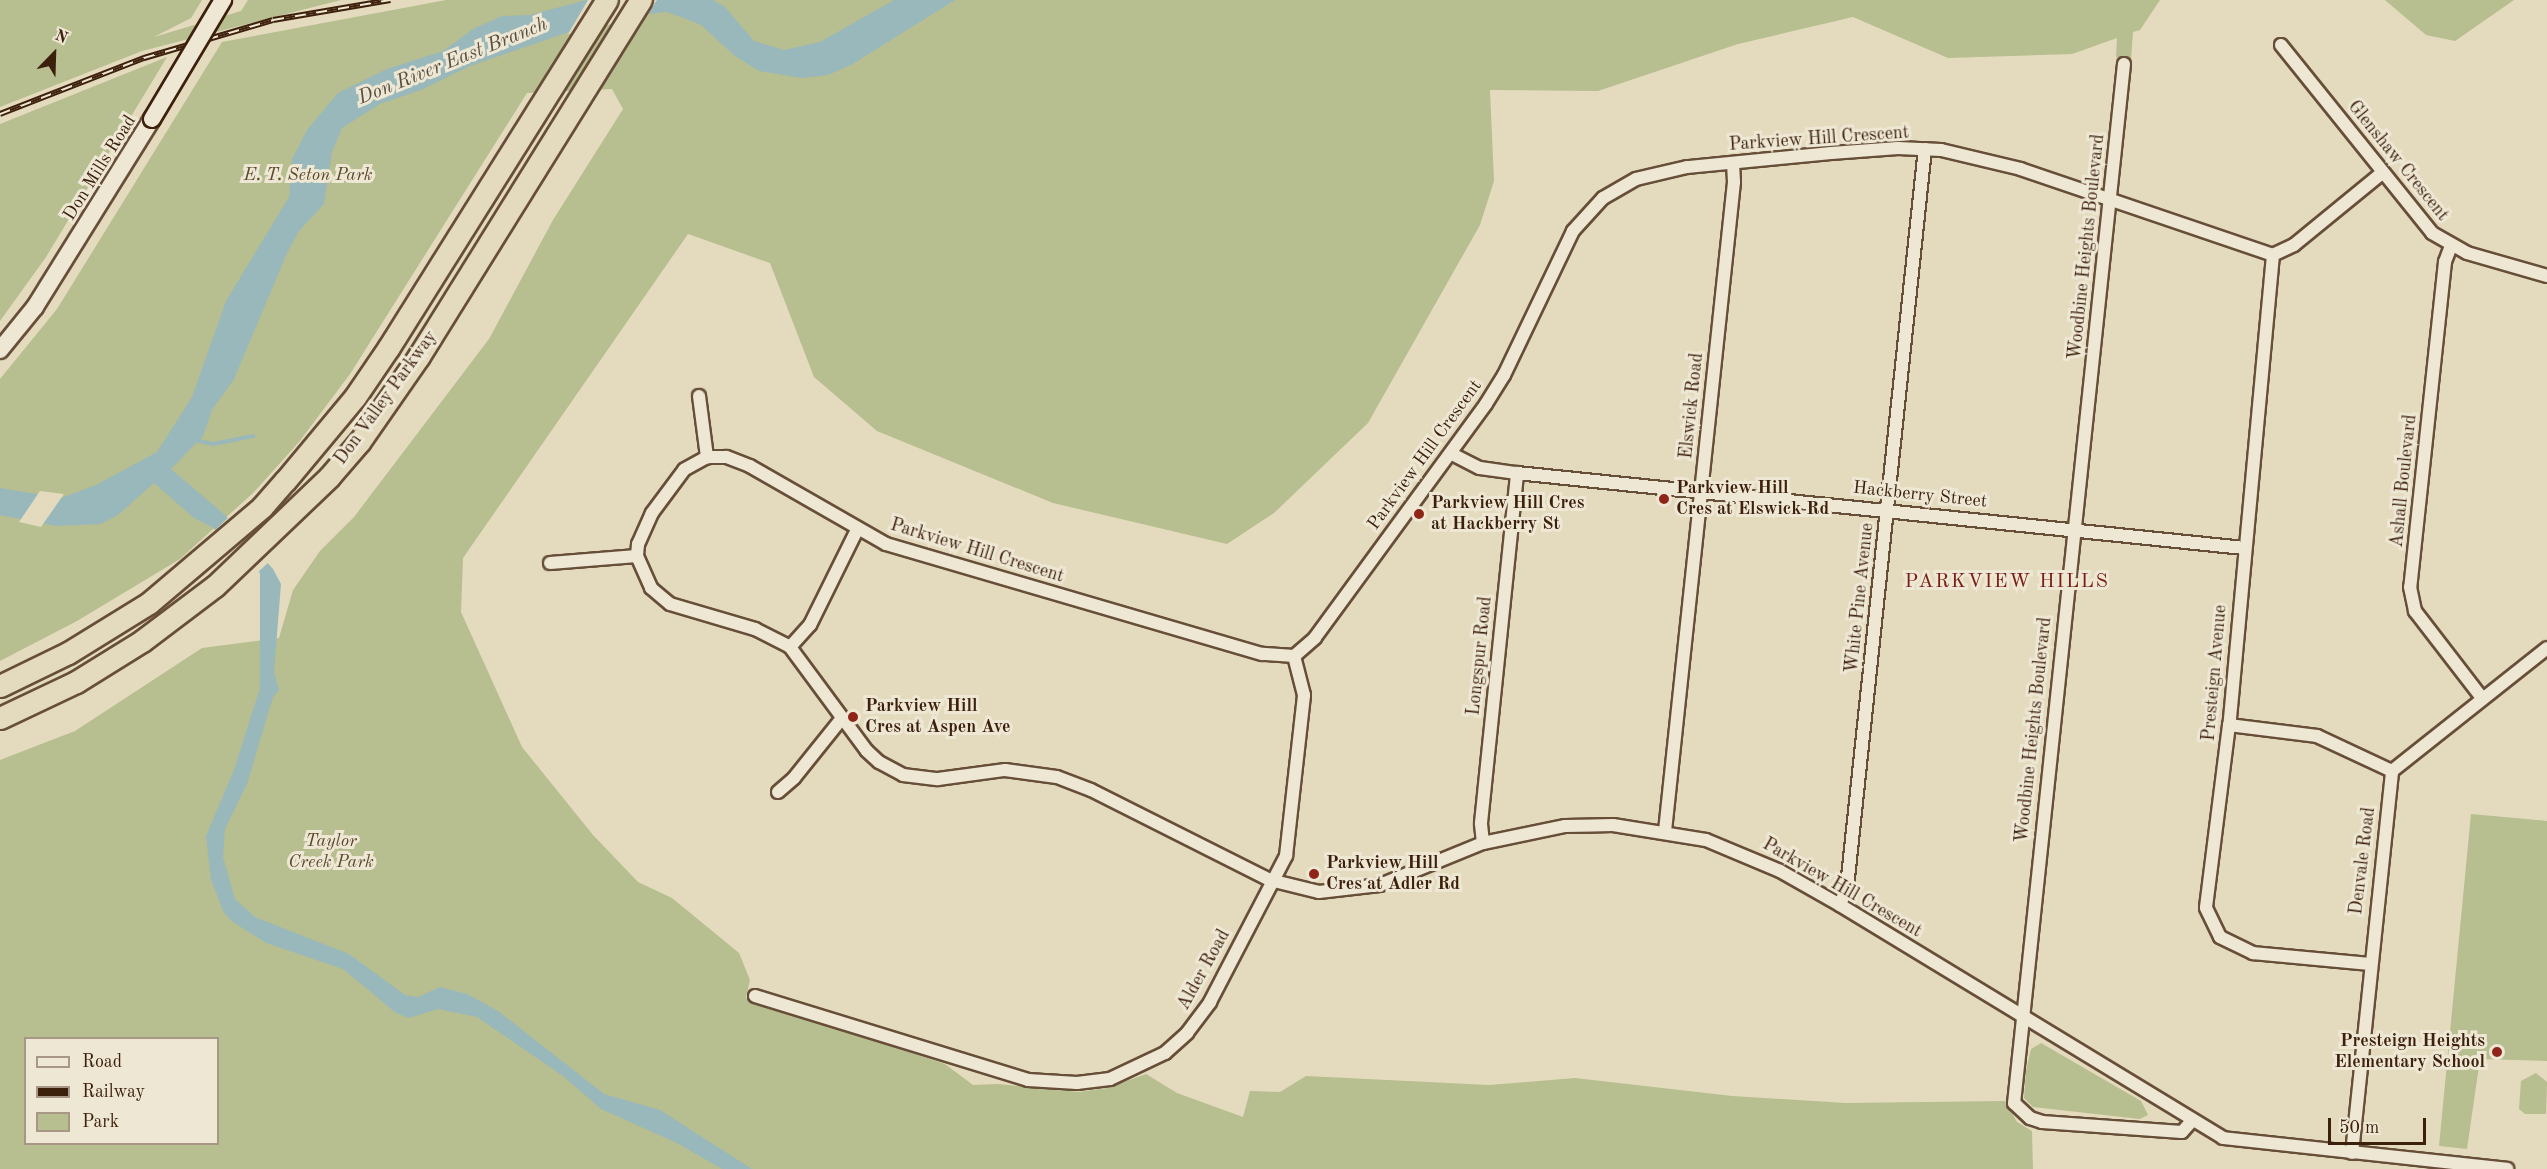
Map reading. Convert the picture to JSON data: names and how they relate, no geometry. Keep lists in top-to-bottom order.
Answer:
{
  "streets": {
    "highway": ["Don Valley Parkway"],
    "main road": ["Don Mills Road"],
    "street": [
      "Parkview Hill Crescent",
      "Glenshaw Crescent",
      "Woodbine Heights Boulevard",
      "Elswick Road",
      "Ashall Boulevard",
      "Hackberry Street",
      "White Pine Avenue",
      "Longspur Road",
      "Presteign Avenue",
      "Denvale Road",
      "Alder Road"
    ]
  },
  "crossings": [
    ["Parkview Hill Crescent", "Woodbine Heights Boulevard"],
    ["Parkview Hill Crescent", "Elswick Road"],
    ["Parkview Hill Crescent", "Hackberry Street"],
    ["Parkview Hill Crescent", "White Pine Avenue"],
    ["Parkview Hill Crescent", "Longspur Road"],
    ["Parkview Hill Crescent", "Presteign Avenue"],
    ["Parkview Hill Crescent", "Denvale Road"],
    ["Parkview Hill Crescent", "Alder Road"],
    ["Glenshaw Crescent", "Ashall Boulevard"],
    ["Woodbine Heights Boulevard", "Hackberry Street"],
    ["Elswick Road", "Hackberry Street"],
    ["Hackberry Street", "White Pine Avenue"],
    ["Hackberry Street", "Longspur Road"],
    ["Hackberry Street", "Presteign Avenue"],
    ["Presteign Avenue", "Denvale Road"]
  ],
  "districts": ["PARKVIEW HILLS"],
  "water": ["Don River East Branch"],
  "parks": ["E. T. Seton Park", "Taylor Creek Park"],
  "places": [
    "Parkview Hill Cres at Elswick Rd",
    "Parkview Hill Cres at Hackberry St",
    "Parkview Hill Cres at Aspen Ave",
    "Parkview Hill Cres at Adler Rd",
    "Presteign Heights Elementary School"
  ],
  "legend": ["Road", "Railway", "Park"],
  "scale_bar": "50 m",
  "north": "top right"
}
